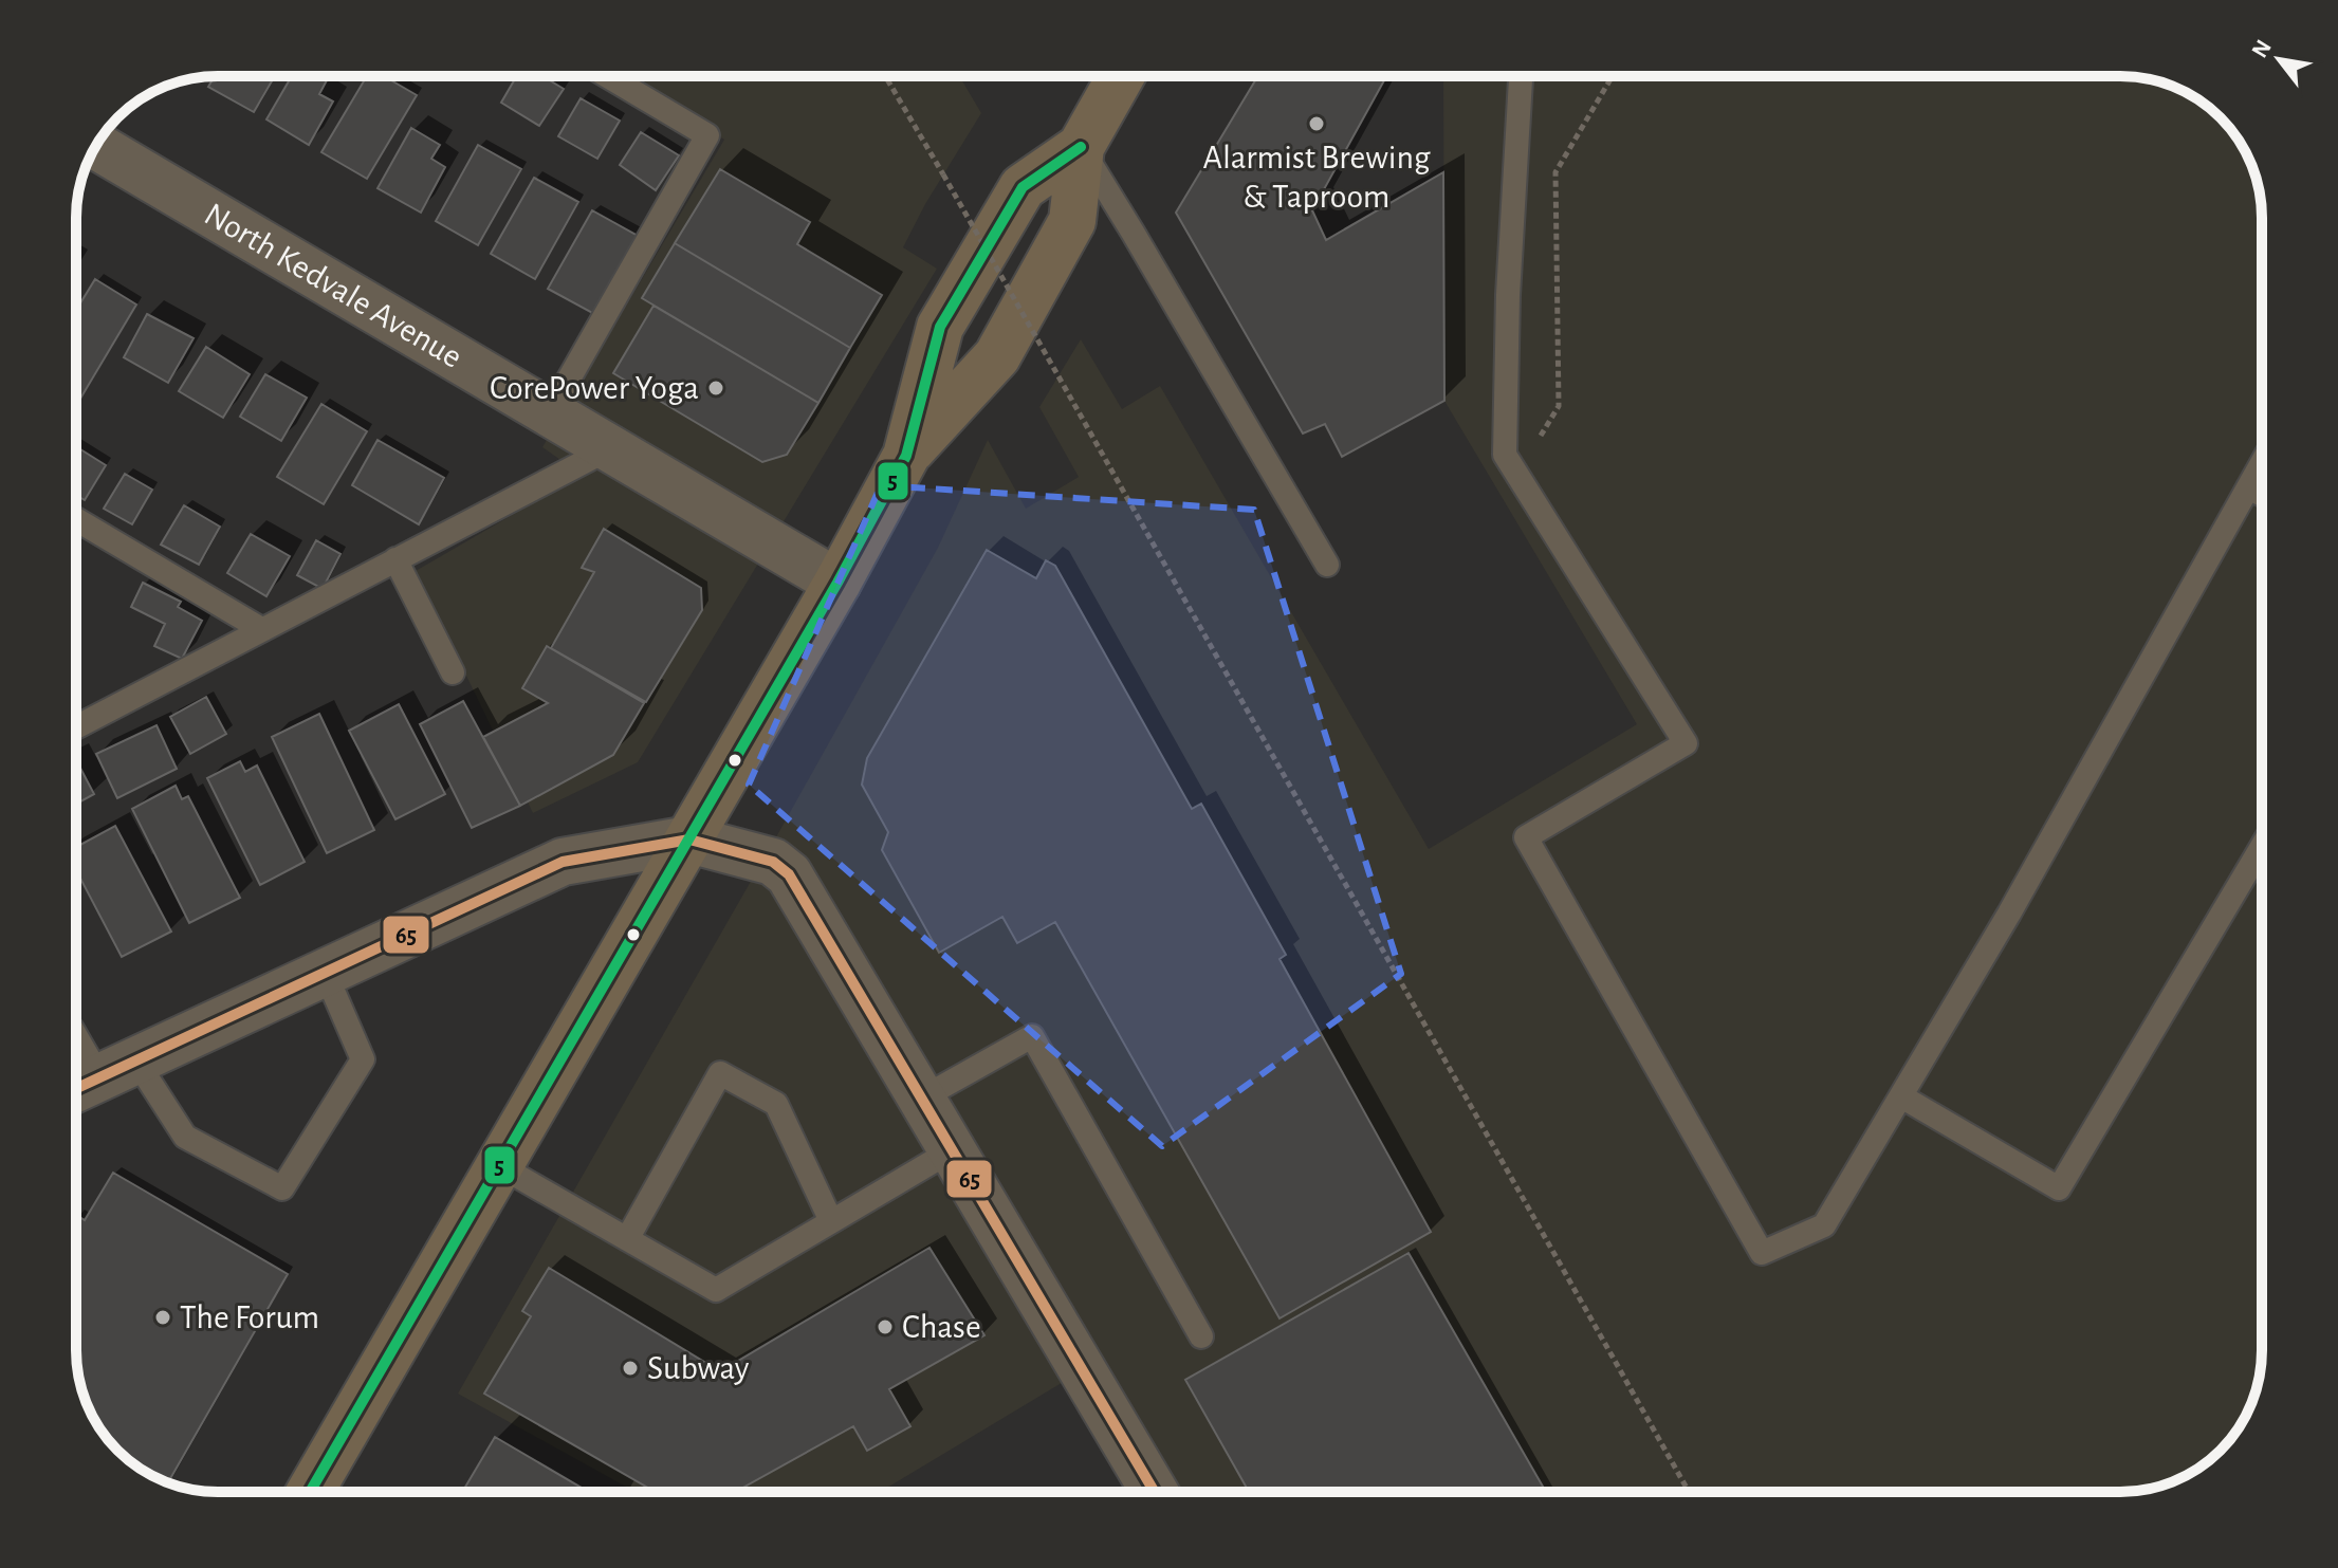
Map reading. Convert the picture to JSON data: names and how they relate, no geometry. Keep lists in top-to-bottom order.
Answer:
{
  "streets": {
    "street": ["North Kedvale Avenue"]
  },
  "places": [
    "Alarmist Brewing & Taproom",
    "CorePower Yoga",
    "The Forum",
    "Chase",
    "Subway"
  ],
  "lines": ["transit line 5", "transit line 65"],
  "north": "top left"
}
